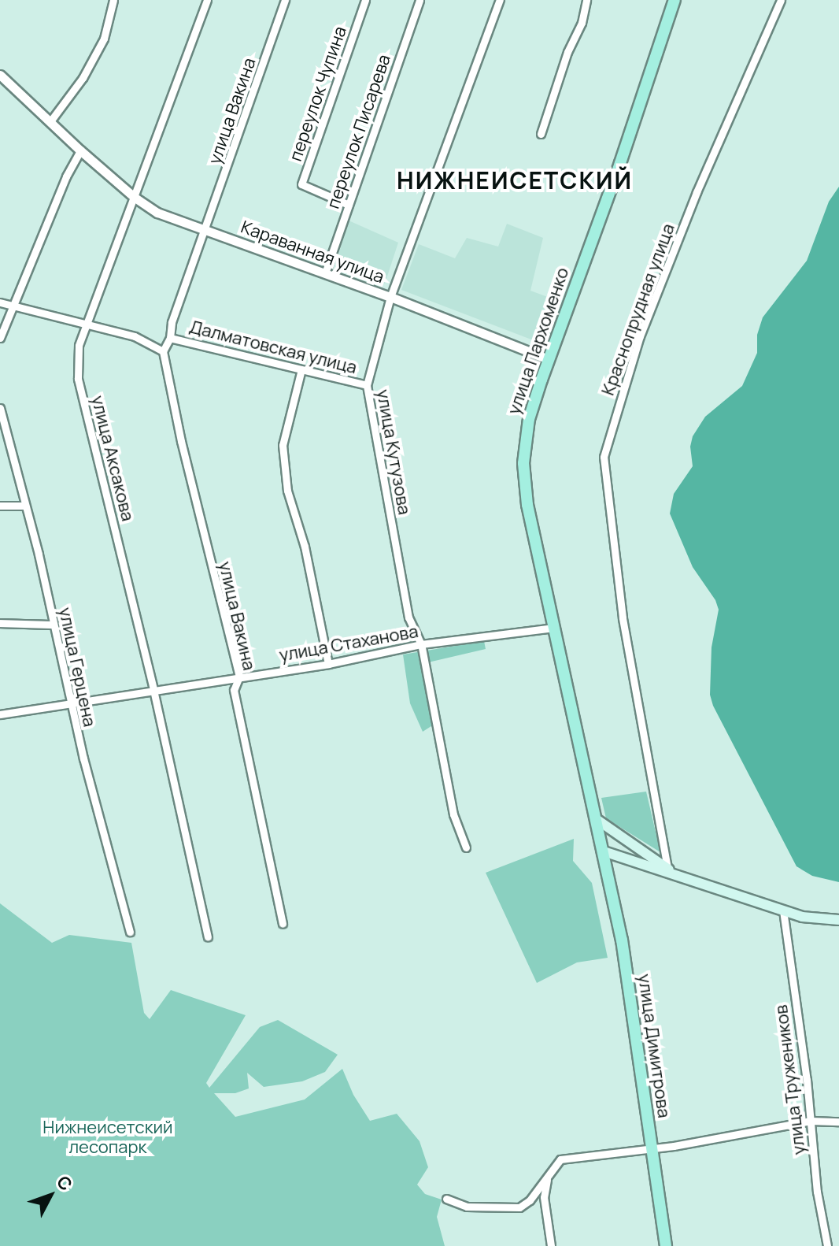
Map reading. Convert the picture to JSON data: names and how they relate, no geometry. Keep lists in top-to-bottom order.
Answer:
{
  "streets": {
    "main road": ["улица Пархоменко", "улица Димитрова"],
    "street": [
      "переулок Чупина",
      "улица Вакина",
      "переулок Писарева",
      "Караванная улица",
      "Краснопрудная улица",
      "Далматовская улица",
      "улица Кутузова",
      "улица Аксакова",
      "улица Стаханова",
      "улица Герцена",
      "улица Тружеников"
    ]
  },
  "crossings": [
    ["переулок Чупина", "переулок Писарева"],
    ["улица Вакина", "Караванная улица"],
    ["улица Вакина", "Далматовская улица"],
    ["улица Вакина", "улица Стаханова"],
    ["переулок Писарева", "Караванная улица"],
    ["Караванная улица", "улица Пархоменко"],
    ["Караванная улица", "улица Кутузова"],
    ["Караванная улица", "улица Аксакова"],
    ["улица Пархоменко", "улица Стаханова"],
    ["улица Пархоменко", "улица Димитрова"],
    ["Далматовская улица", "улица Кутузова"],
    ["улица Кутузова", "улица Стаханова"],
    ["улица Аксакова", "улица Стаханова"],
    ["улица Стаханова", "улица Герцена"]
  ],
  "districts": ["НИЖНЕИСЕТСКИЙ"],
  "parks": ["Нижнеисетский лесопарк"],
  "north": "top right"
}
